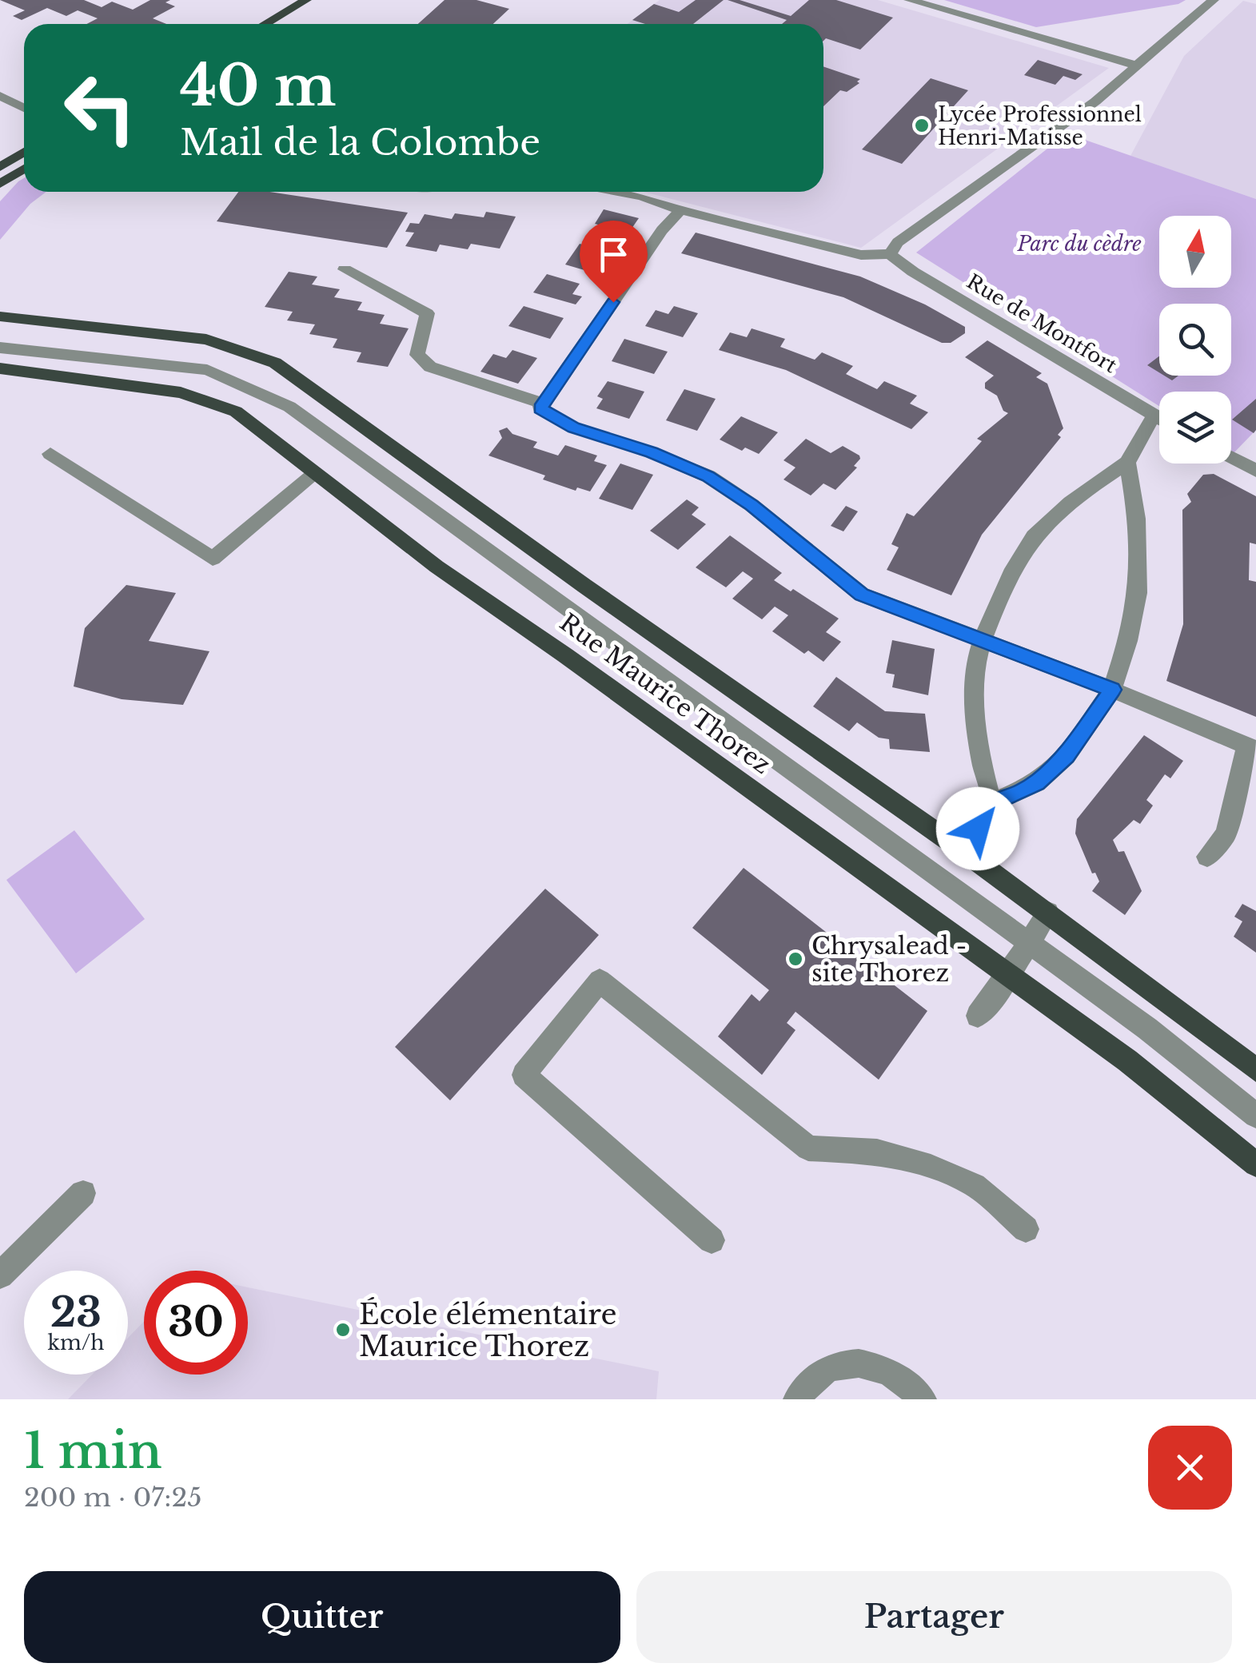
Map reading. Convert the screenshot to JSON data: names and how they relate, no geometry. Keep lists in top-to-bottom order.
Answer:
{
  "streets": {
    "main road": ["Rue Maurice Thorez"],
    "street": ["Rue de Montfort"]
  },
  "parks": ["Parc du cèdre"],
  "places": ["Lycée Professionnel Henri-Matisse", "Chrysalead - site Thorez", "École élémentaire Maurice Thorez"],
  "north": "top",
  "page": {
    "turn": ["40 m", "Mail de la Colombe"],
    "speed": "23 km/h",
    "limit": "30",
    "heading": ["1 min", "200 m · 07:25"],
    "buttons": ["Quitter", "Partager"]
  }
}
